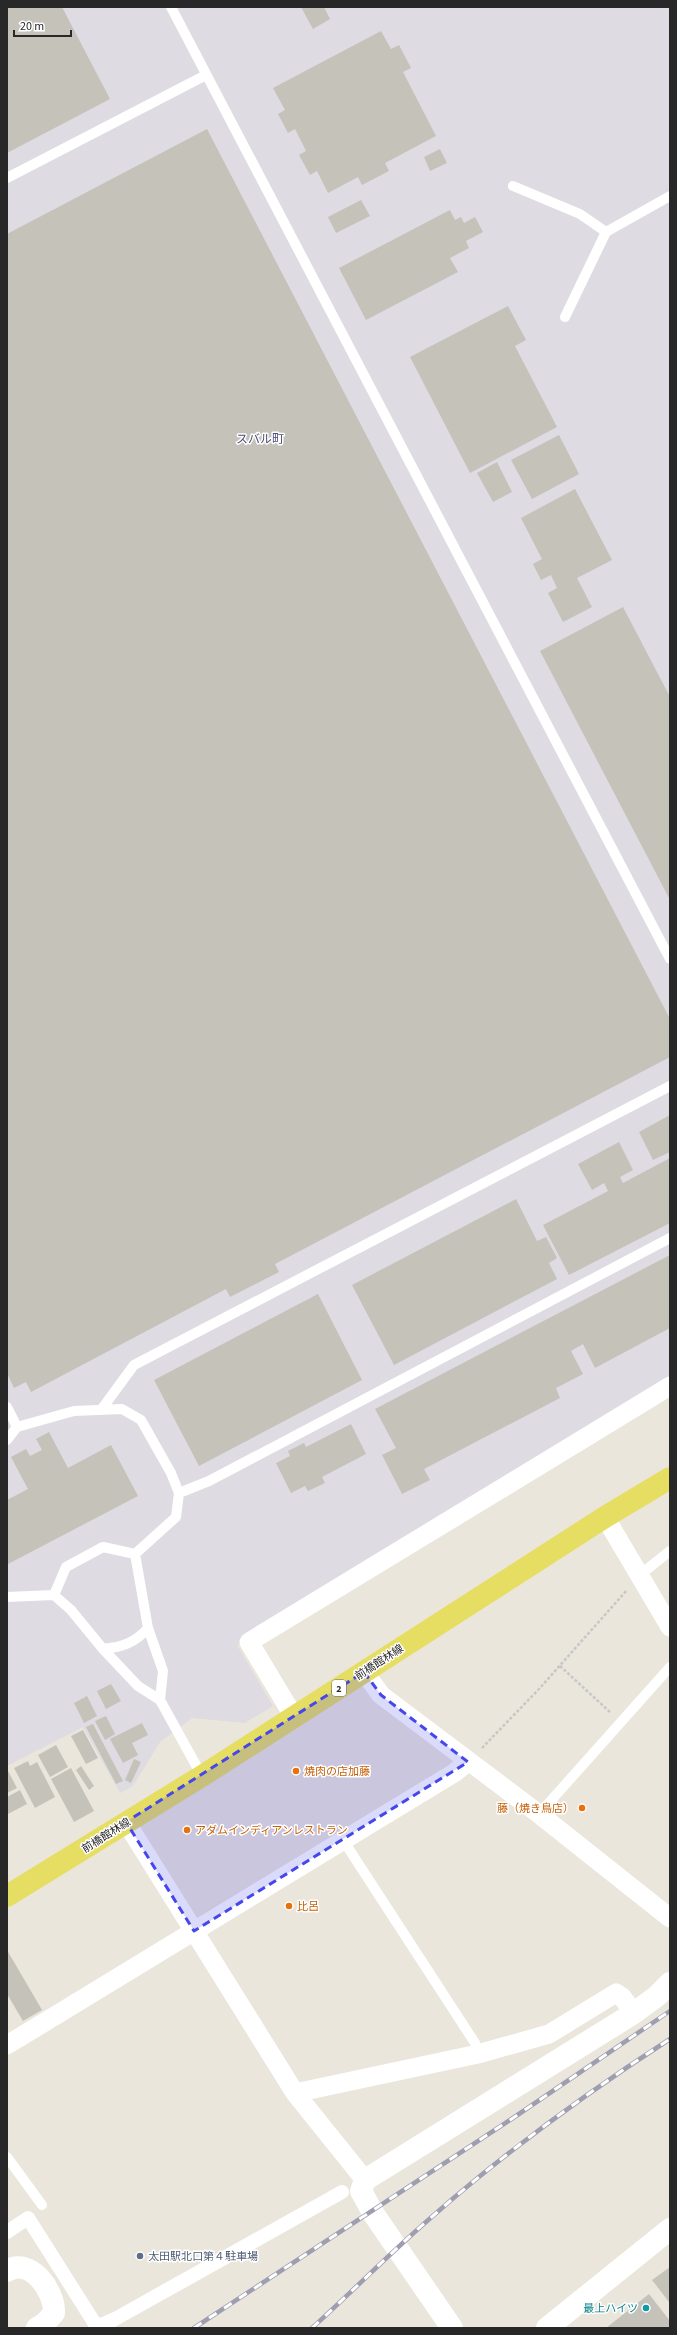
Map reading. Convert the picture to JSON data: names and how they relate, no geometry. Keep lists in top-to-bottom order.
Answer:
{
  "streets": {
    "main road": ["前橋館林線", "2"]
  },
  "districts": ["スバル町"],
  "places": [
    "焼肉の店加藤",
    "藤（焼き鳥店）",
    "アダムインディアンレストラン",
    "比呂",
    "太田駅北口第４駐車場",
    "最上ハイツ"
  ],
  "scale_bar": "20 m"
}
